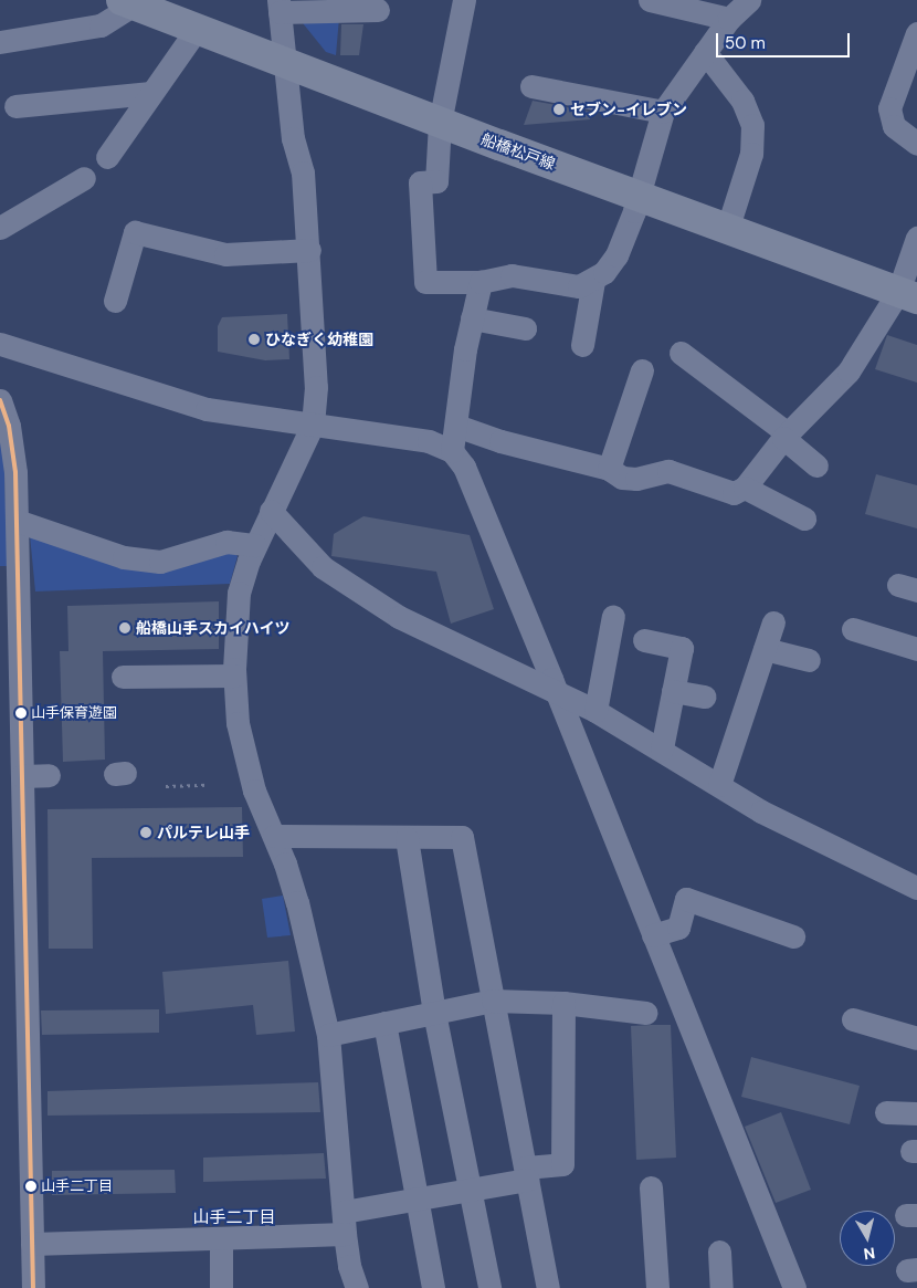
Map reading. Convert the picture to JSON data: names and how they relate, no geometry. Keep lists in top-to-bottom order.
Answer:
{
  "streets": {
    "main road": ["船橋松戸線"]
  },
  "districts": ["山手二丁目"],
  "places": [
    "セブン-イレブン",
    "ひなぎく幼稚園",
    "船橋山手スカイハイツ",
    "山手保育遊園",
    "パルテレ山手",
    "山手二丁目"
  ],
  "scale_bar": "50 m",
  "north": "bottom"
}
